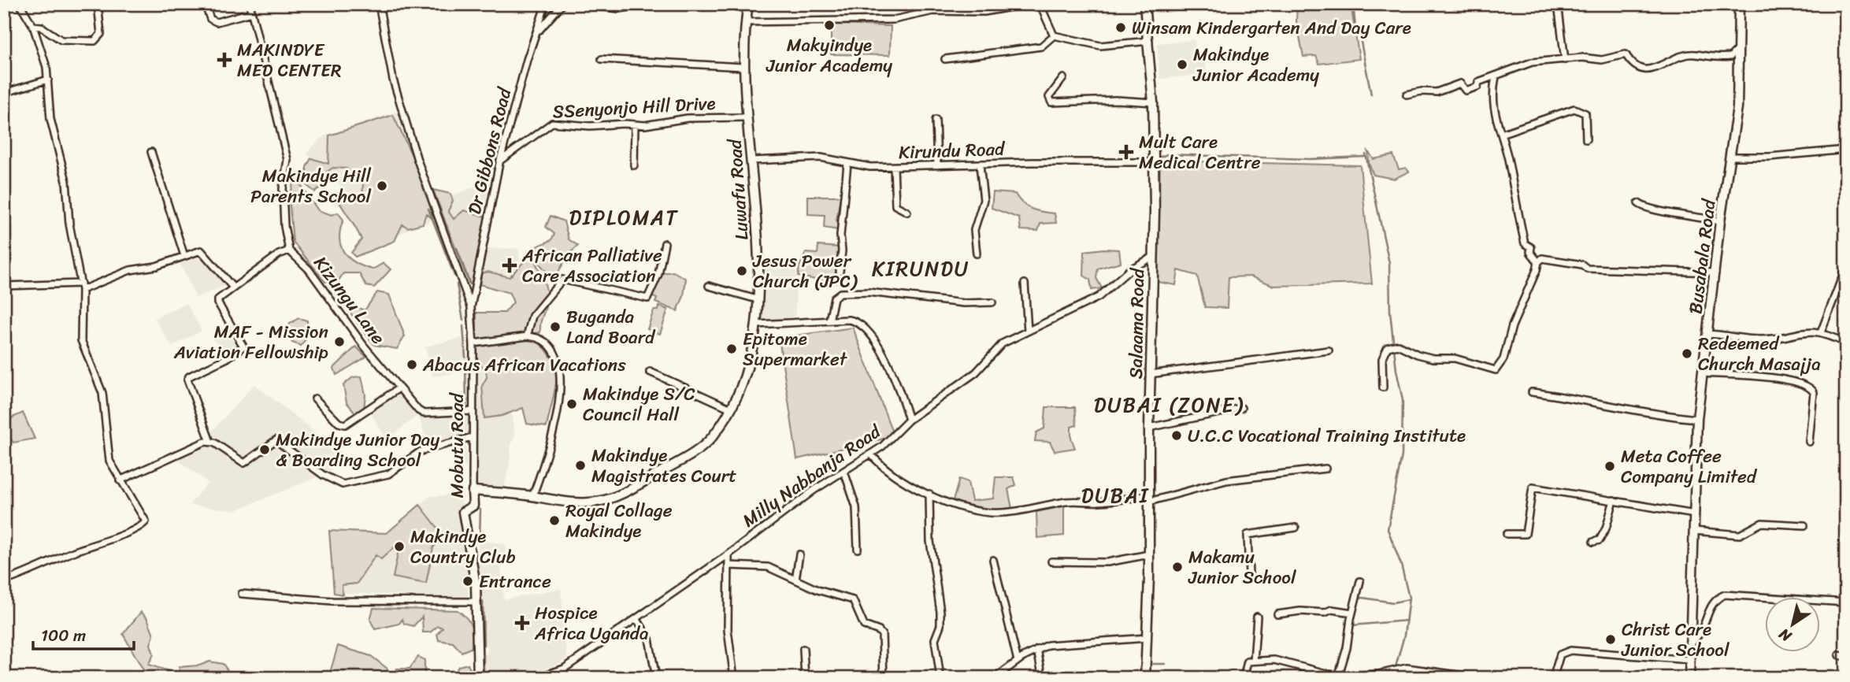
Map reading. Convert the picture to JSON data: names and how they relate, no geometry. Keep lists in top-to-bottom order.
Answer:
{
  "streets": {
    "street": [
      "SSenyonjo Hill Drive",
      "Kirundu Road",
      "Dr Gibbons Road",
      "Luwafu Road",
      "Busabala Road",
      "Kizungu Lane",
      "Salaama Road",
      "Mobutu Road",
      "Milly Nabbanja Road"
    ]
  },
  "crossings": [
    ["SSenyonjo Hill Drive", "Dr Gibbons Road"],
    ["SSenyonjo Hill Drive", "Luwafu Road"],
    ["Kirundu Road", "Luwafu Road"],
    ["Kirundu Road", "Salaama Road"],
    ["Dr Gibbons Road", "Mobutu Road"],
    ["Luwafu Road", "Mobutu Road"],
    ["Kizungu Lane", "Mobutu Road"],
    ["Salaama Road", "Milly Nabbanja Road"]
  ],
  "districts": [
    "DIPLOMAT",
    "KIRUNDU",
    "DUBAI (ZONE)",
    "DUBAI"
  ],
  "places": {
    "other": [
      "Makyindye Junior Academy",
      "Winsam Kindergarten And Day Care",
      "Makindye Junior Academy",
      "Makindye Hill Parents School",
      "Jesus Power Church (JPC)",
      "Buganda Land Board",
      "MAF - Mission Aviation Fellowship",
      "Epitome Supermarket",
      "Redeemed Church Masajja",
      "Abacus African Vacations",
      "Makindye S/C Council Hall",
      "U.C.C Vocational Training Institute",
      "Makindye Junior Day & Boarding School",
      "Makindye Magistrates Court",
      "Meta Coffee Company Limited",
      "Royal Collage Makindye",
      "Makindye Country Club",
      "Makamu Junior School",
      "Entrance",
      "Christ Care Junior School"
    ],
    "health": [
      "MAKINDYE MED CENTER",
      "Mult Care Medical Centre",
      "African Palliative Care Association",
      "Hospice Africa Uganda"
    ]
  },
  "scale_bar": "100 m",
  "north": "bottom left"
}
